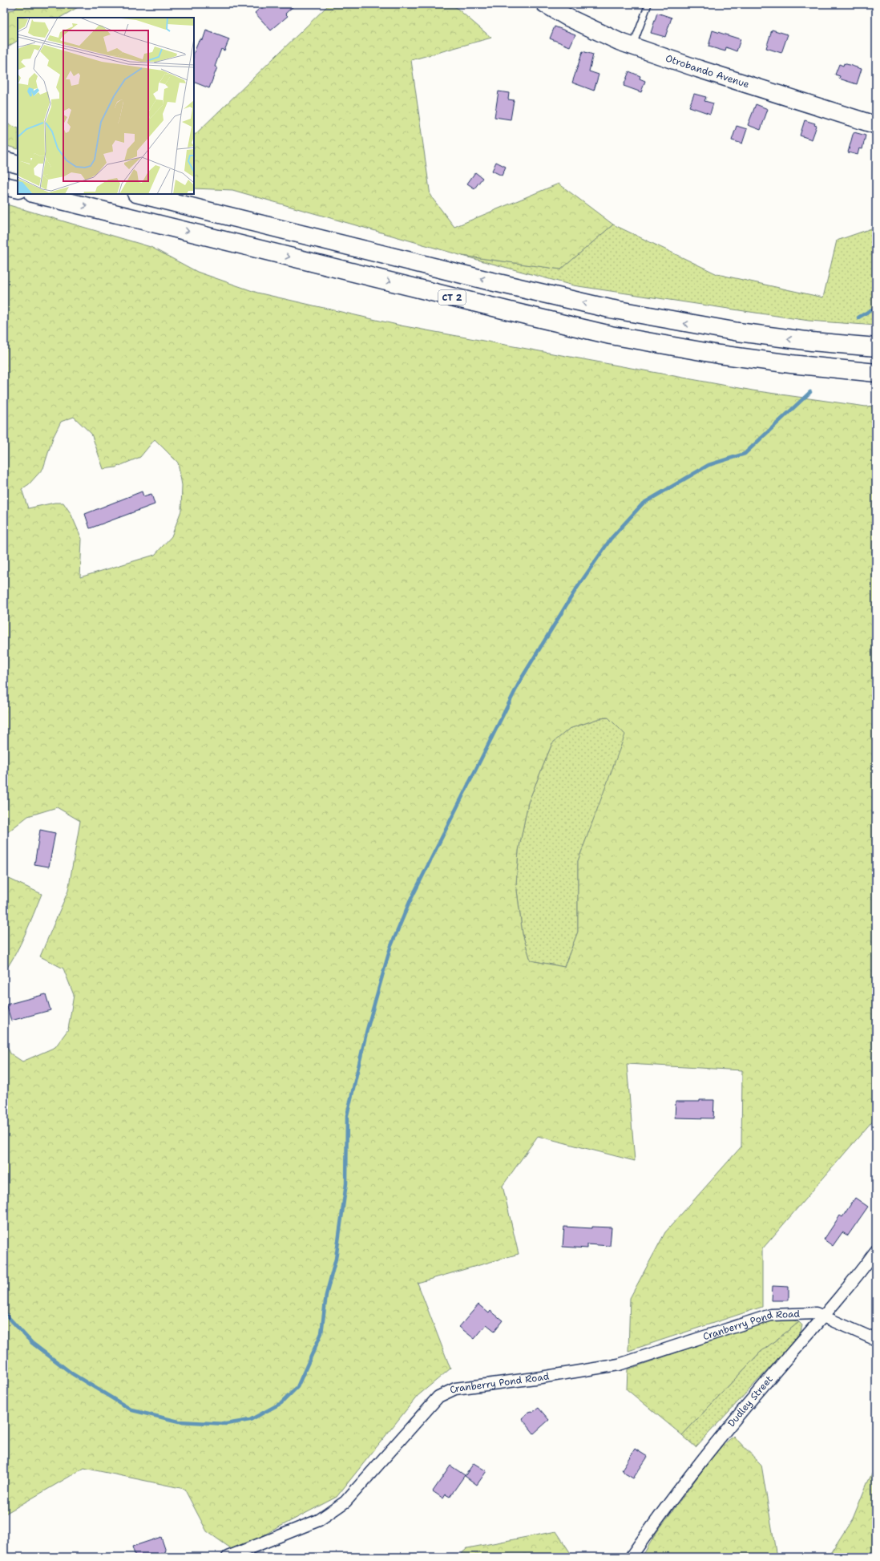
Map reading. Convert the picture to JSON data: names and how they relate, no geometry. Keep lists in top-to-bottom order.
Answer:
{
  "streets": {
    "highway": ["CT 2"],
    "street": ["Otrobando Avenue", "Cranberry Pond Road", "Dudley Street"]
  },
  "crossings": [
    ["Cranberry Pond Road", "Dudley Street"]
  ]
}
